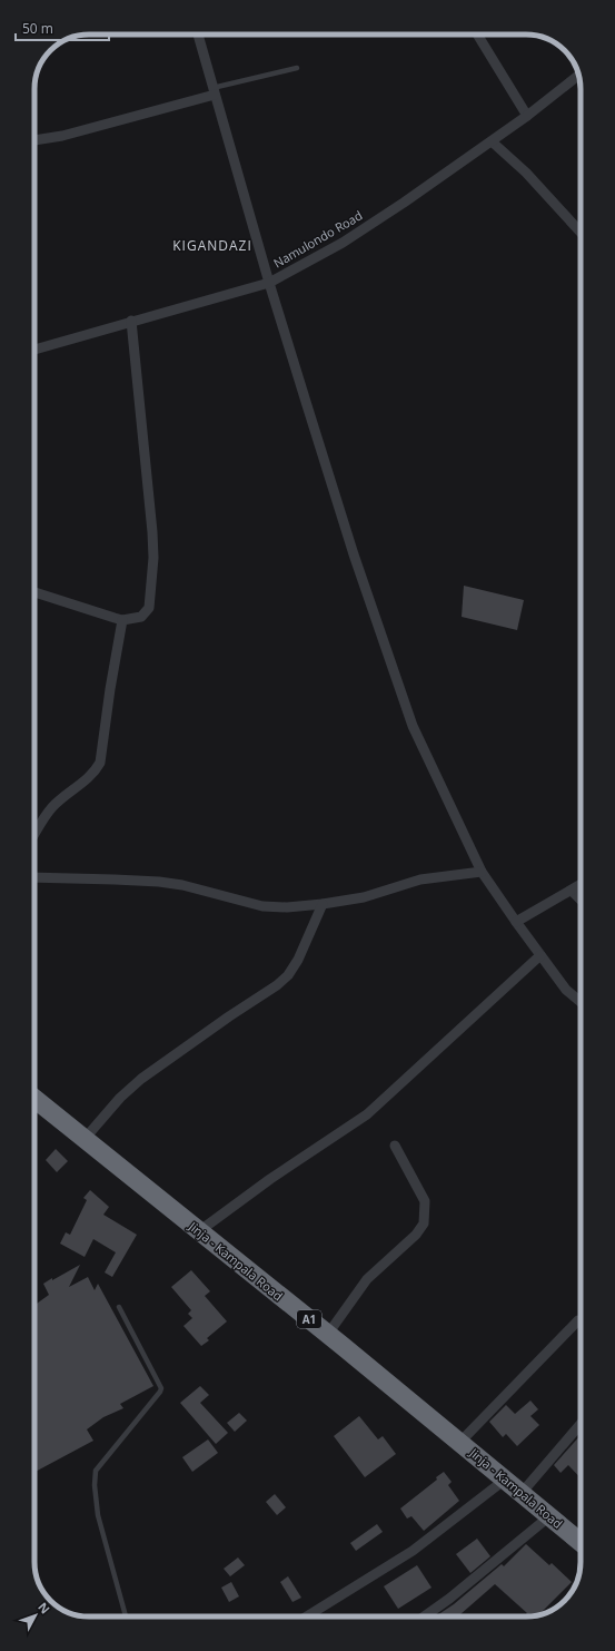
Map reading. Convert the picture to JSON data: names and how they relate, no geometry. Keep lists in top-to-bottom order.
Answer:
{
  "streets": {
    "highway": ["Jinja - Kampala Road", "A1"],
    "street": ["Namulondo Road"]
  },
  "districts": ["KIGANDAZI"],
  "scale_bar": "50 m",
  "north": "top right"
}
